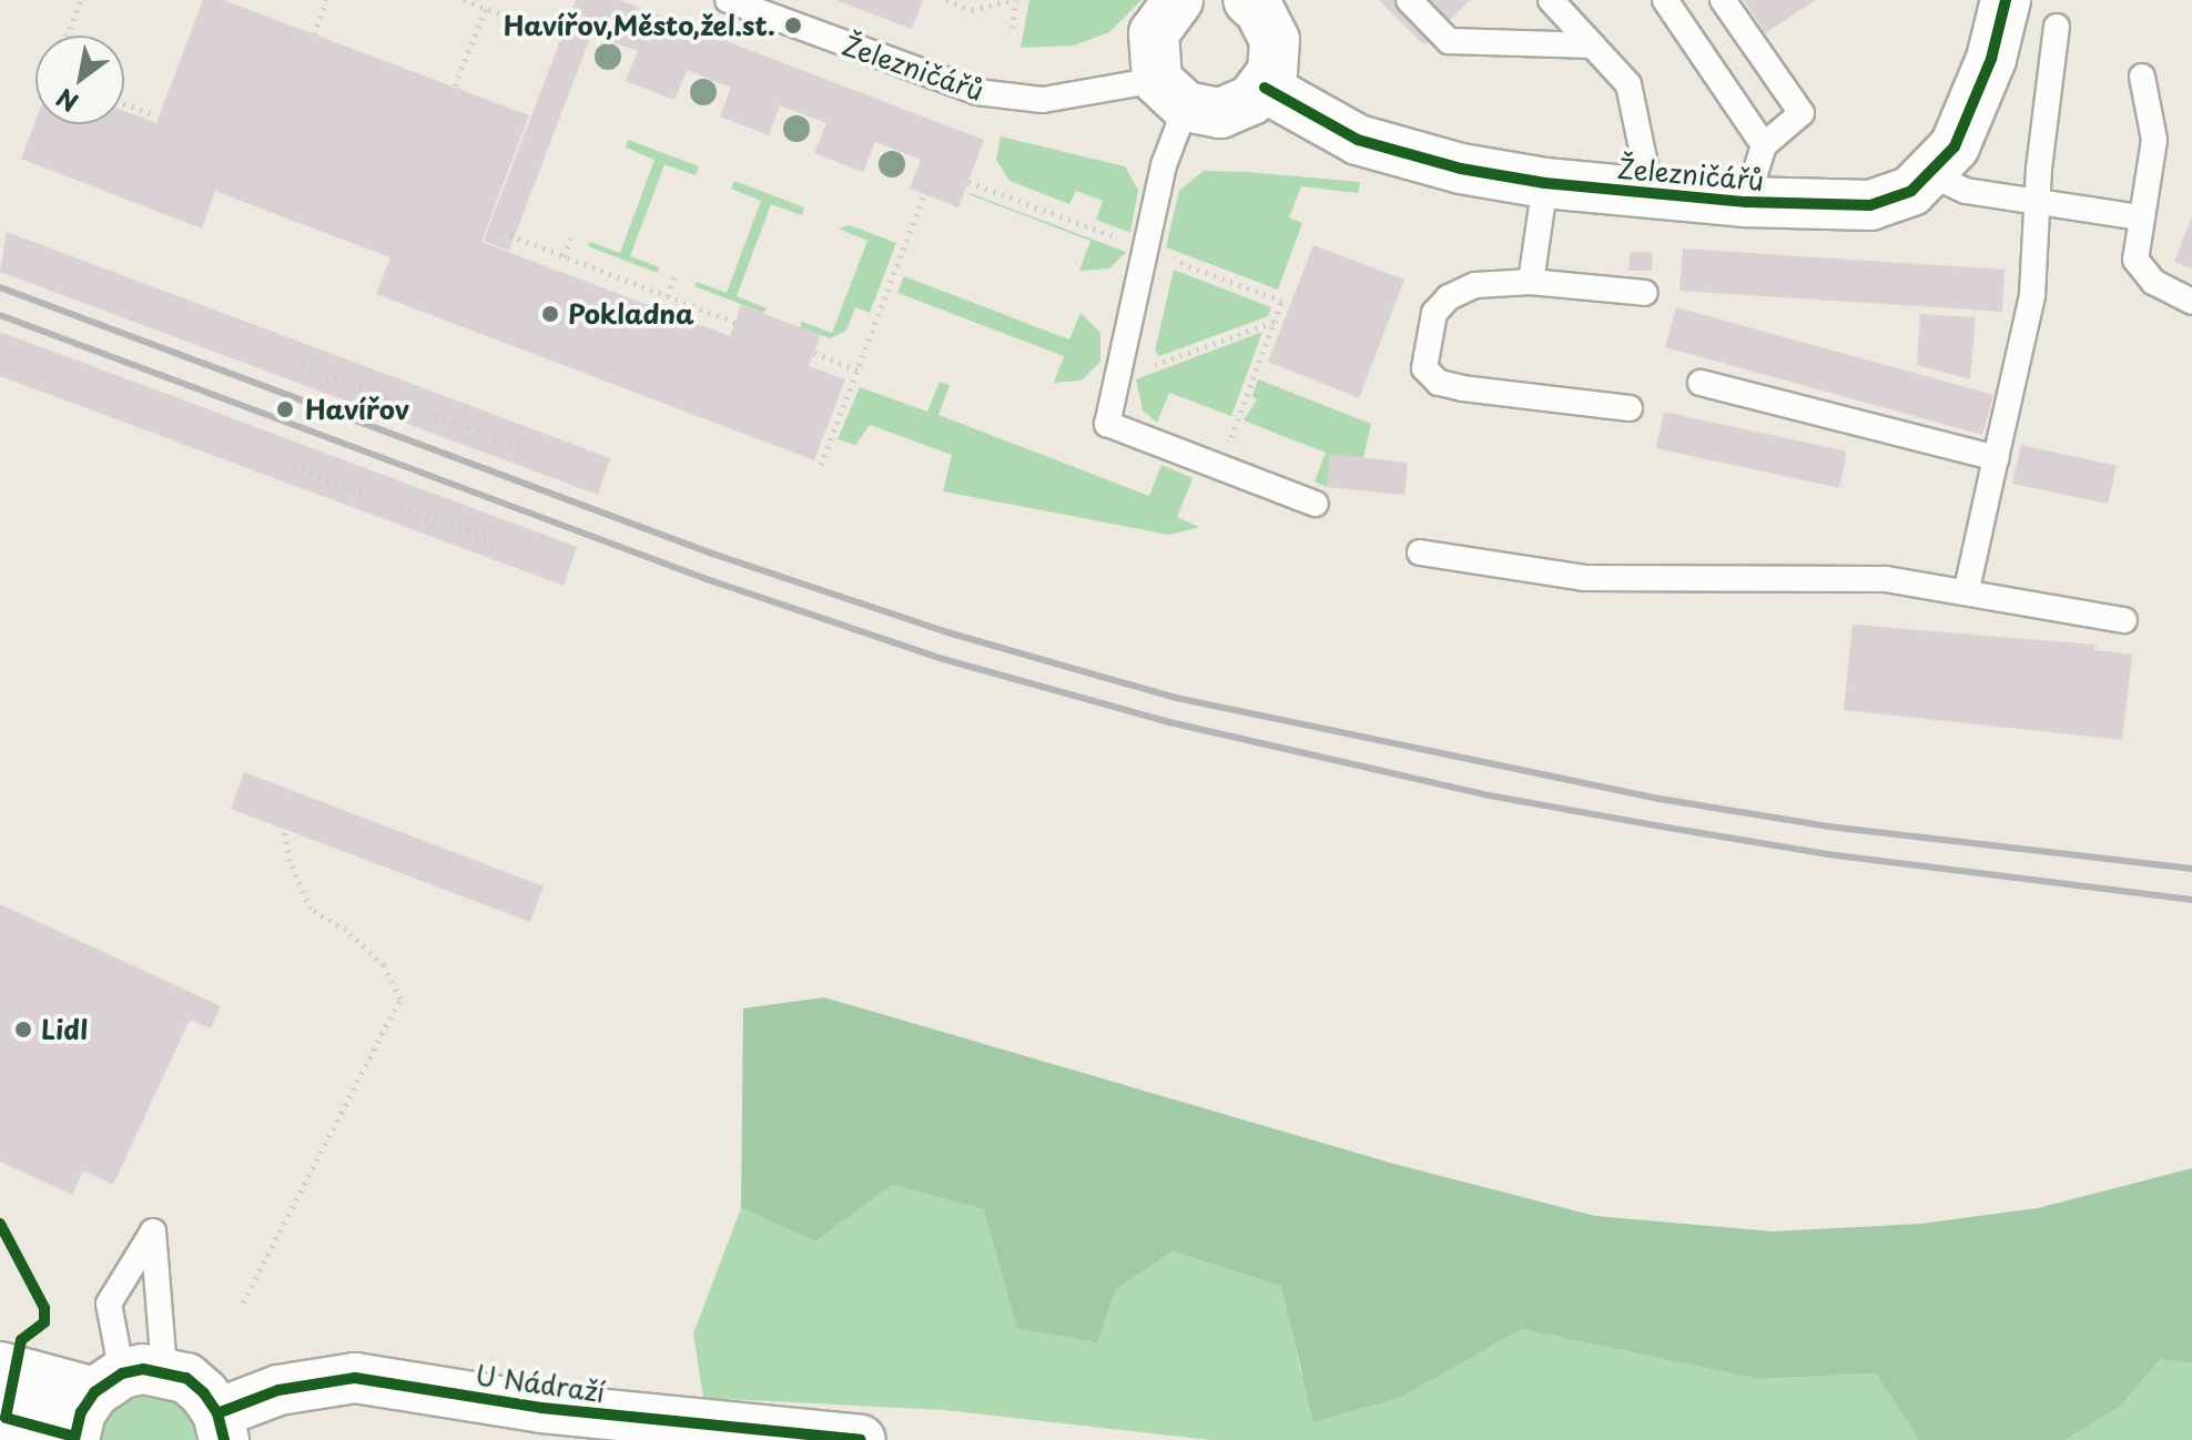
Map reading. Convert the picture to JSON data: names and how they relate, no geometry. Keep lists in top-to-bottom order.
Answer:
{
  "streets": {
    "street": ["Železničářů", "U Nádraží"]
  },
  "places": [
    "Havířov,Město,žel.st.",
    "Pokladna",
    "Havířov",
    "Lidl"
  ],
  "north": "bottom left"
}
